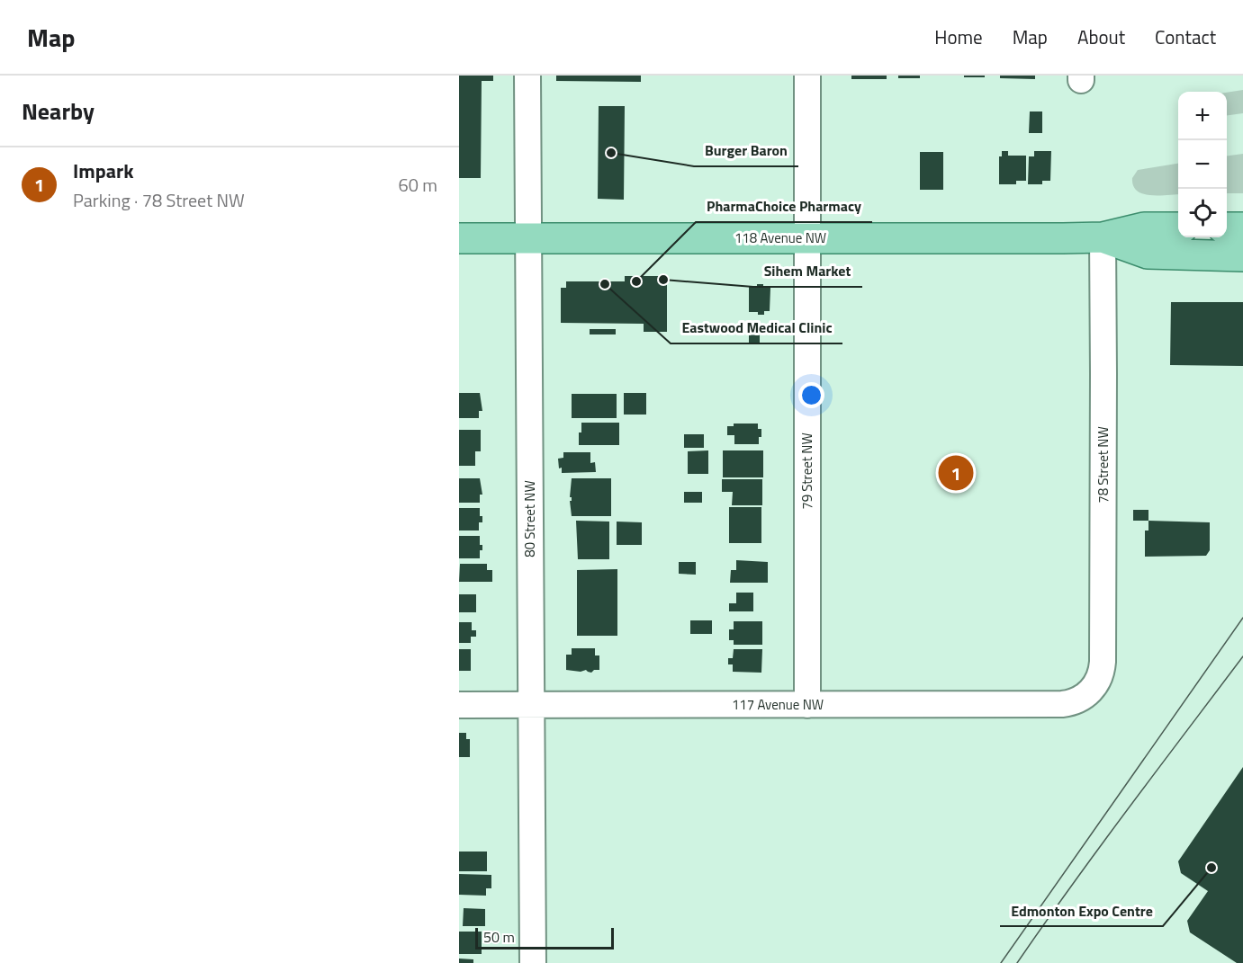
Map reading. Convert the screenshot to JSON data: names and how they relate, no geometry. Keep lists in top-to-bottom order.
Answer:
{
  "streets": {
    "main road": ["118 Avenue NW"],
    "street": [
      "78 Street NW",
      "79 Street NW",
      "80 Street NW",
      "117 Avenue NW"
    ]
  },
  "crossings": [
    ["118 Avenue NW", "78 Street NW"],
    ["118 Avenue NW", "79 Street NW"],
    ["118 Avenue NW", "80 Street NW"],
    ["78 Street NW", "117 Avenue NW"],
    ["79 Street NW", "117 Avenue NW"],
    ["80 Street NW", "117 Avenue NW"]
  ],
  "places": [
    "Burger Baron",
    "Sihem Market",
    "PharmaChoice Pharmacy",
    "Eastwood Medical Clinic",
    "Edmonton Expo Centre"
  ],
  "scale_bar": "50 m",
  "page": {
    "header": "Map",
    "nav": [
      "Home",
      "Map",
      "About",
      "Contact"
    ],
    "heading": "Nearby",
    "map_buttons": ["+", "−"],
    "list": [
      {
        "mark": "1",
        "name": "Impark",
        "note": "Parking · 78 Street NW",
        "value": "60 m"
      }
    ],
    "pins": "1",
    "scale": "50 m"
  }
}
